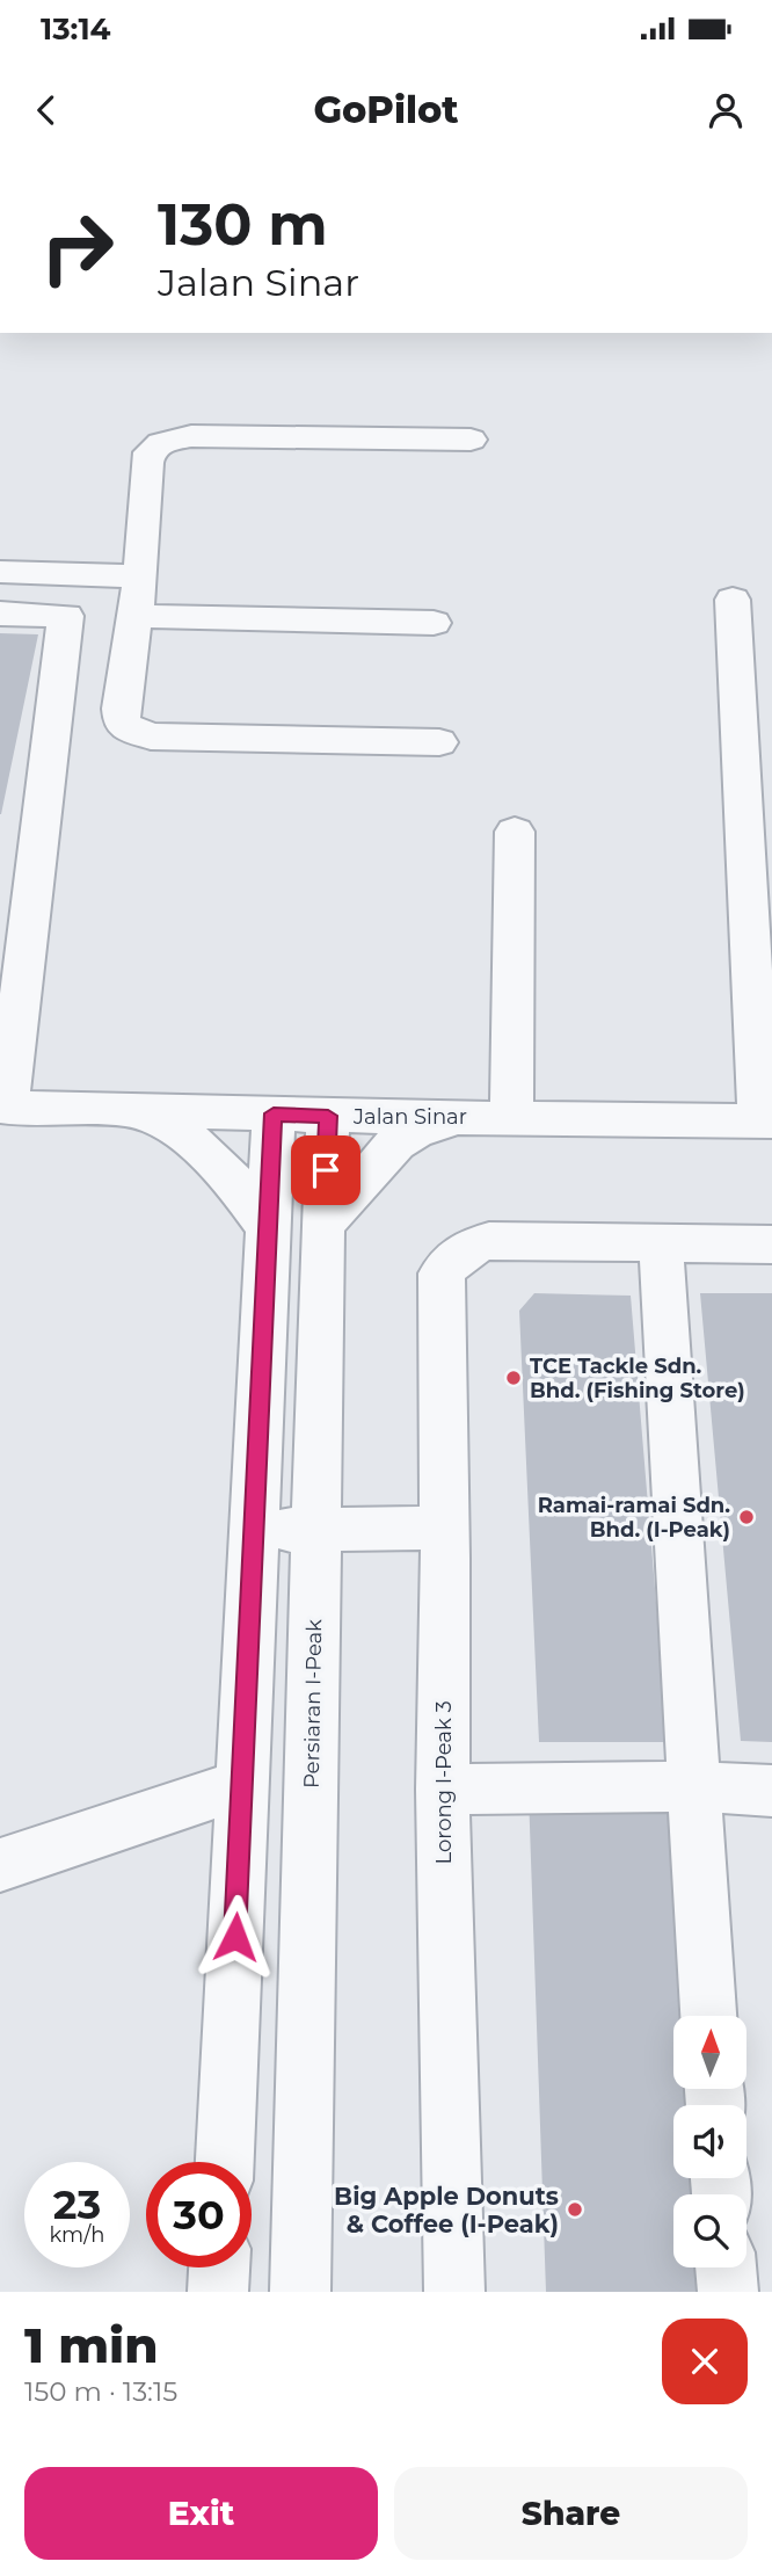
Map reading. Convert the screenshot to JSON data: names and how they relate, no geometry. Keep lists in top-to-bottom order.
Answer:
{
  "streets": {
    "street": ["Jalan Sinar", "Persiaran I-Peak", "Lorong I-Peak 3"]
  },
  "crossings": [
    ["Jalan Sinar", "Persiaran I-Peak"]
  ],
  "places": ["TCE Tackle Sdn. Bhd. (Fishing Store)", "Ramai-ramai Sdn. Bhd. (I-Peak)", "Big Apple Donuts & Coffee (I-Peak)"],
  "north": "top",
  "page": {
    "status": "13:14",
    "header": "GoPilot",
    "turn": ["130 m", "Jalan Sinar"],
    "speed": "23 km/h",
    "limit": "30",
    "heading": ["1 min", "150 m · 13:15"],
    "buttons": ["Exit", "Share"]
  }
}
